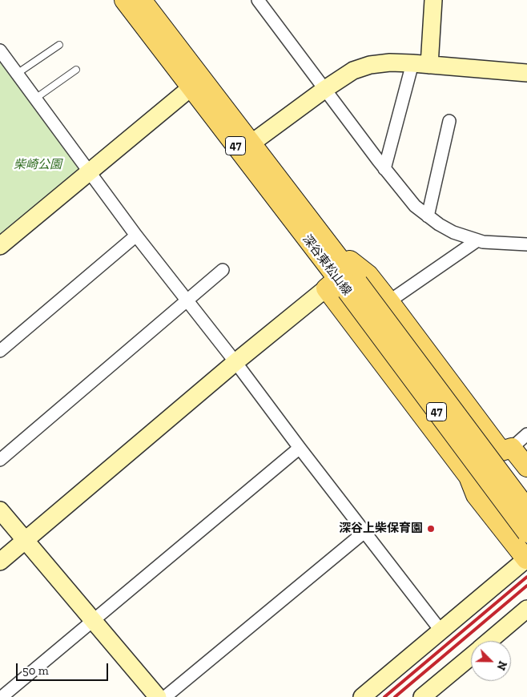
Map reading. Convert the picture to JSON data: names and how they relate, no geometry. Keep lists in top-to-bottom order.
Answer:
{
  "streets": {
    "main road": ["47", "深谷東松山線"]
  },
  "parks": ["柴崎公園"],
  "places": ["深谷上柴保育園"],
  "scale_bar": "50 m",
  "north": "bottom right"
}
